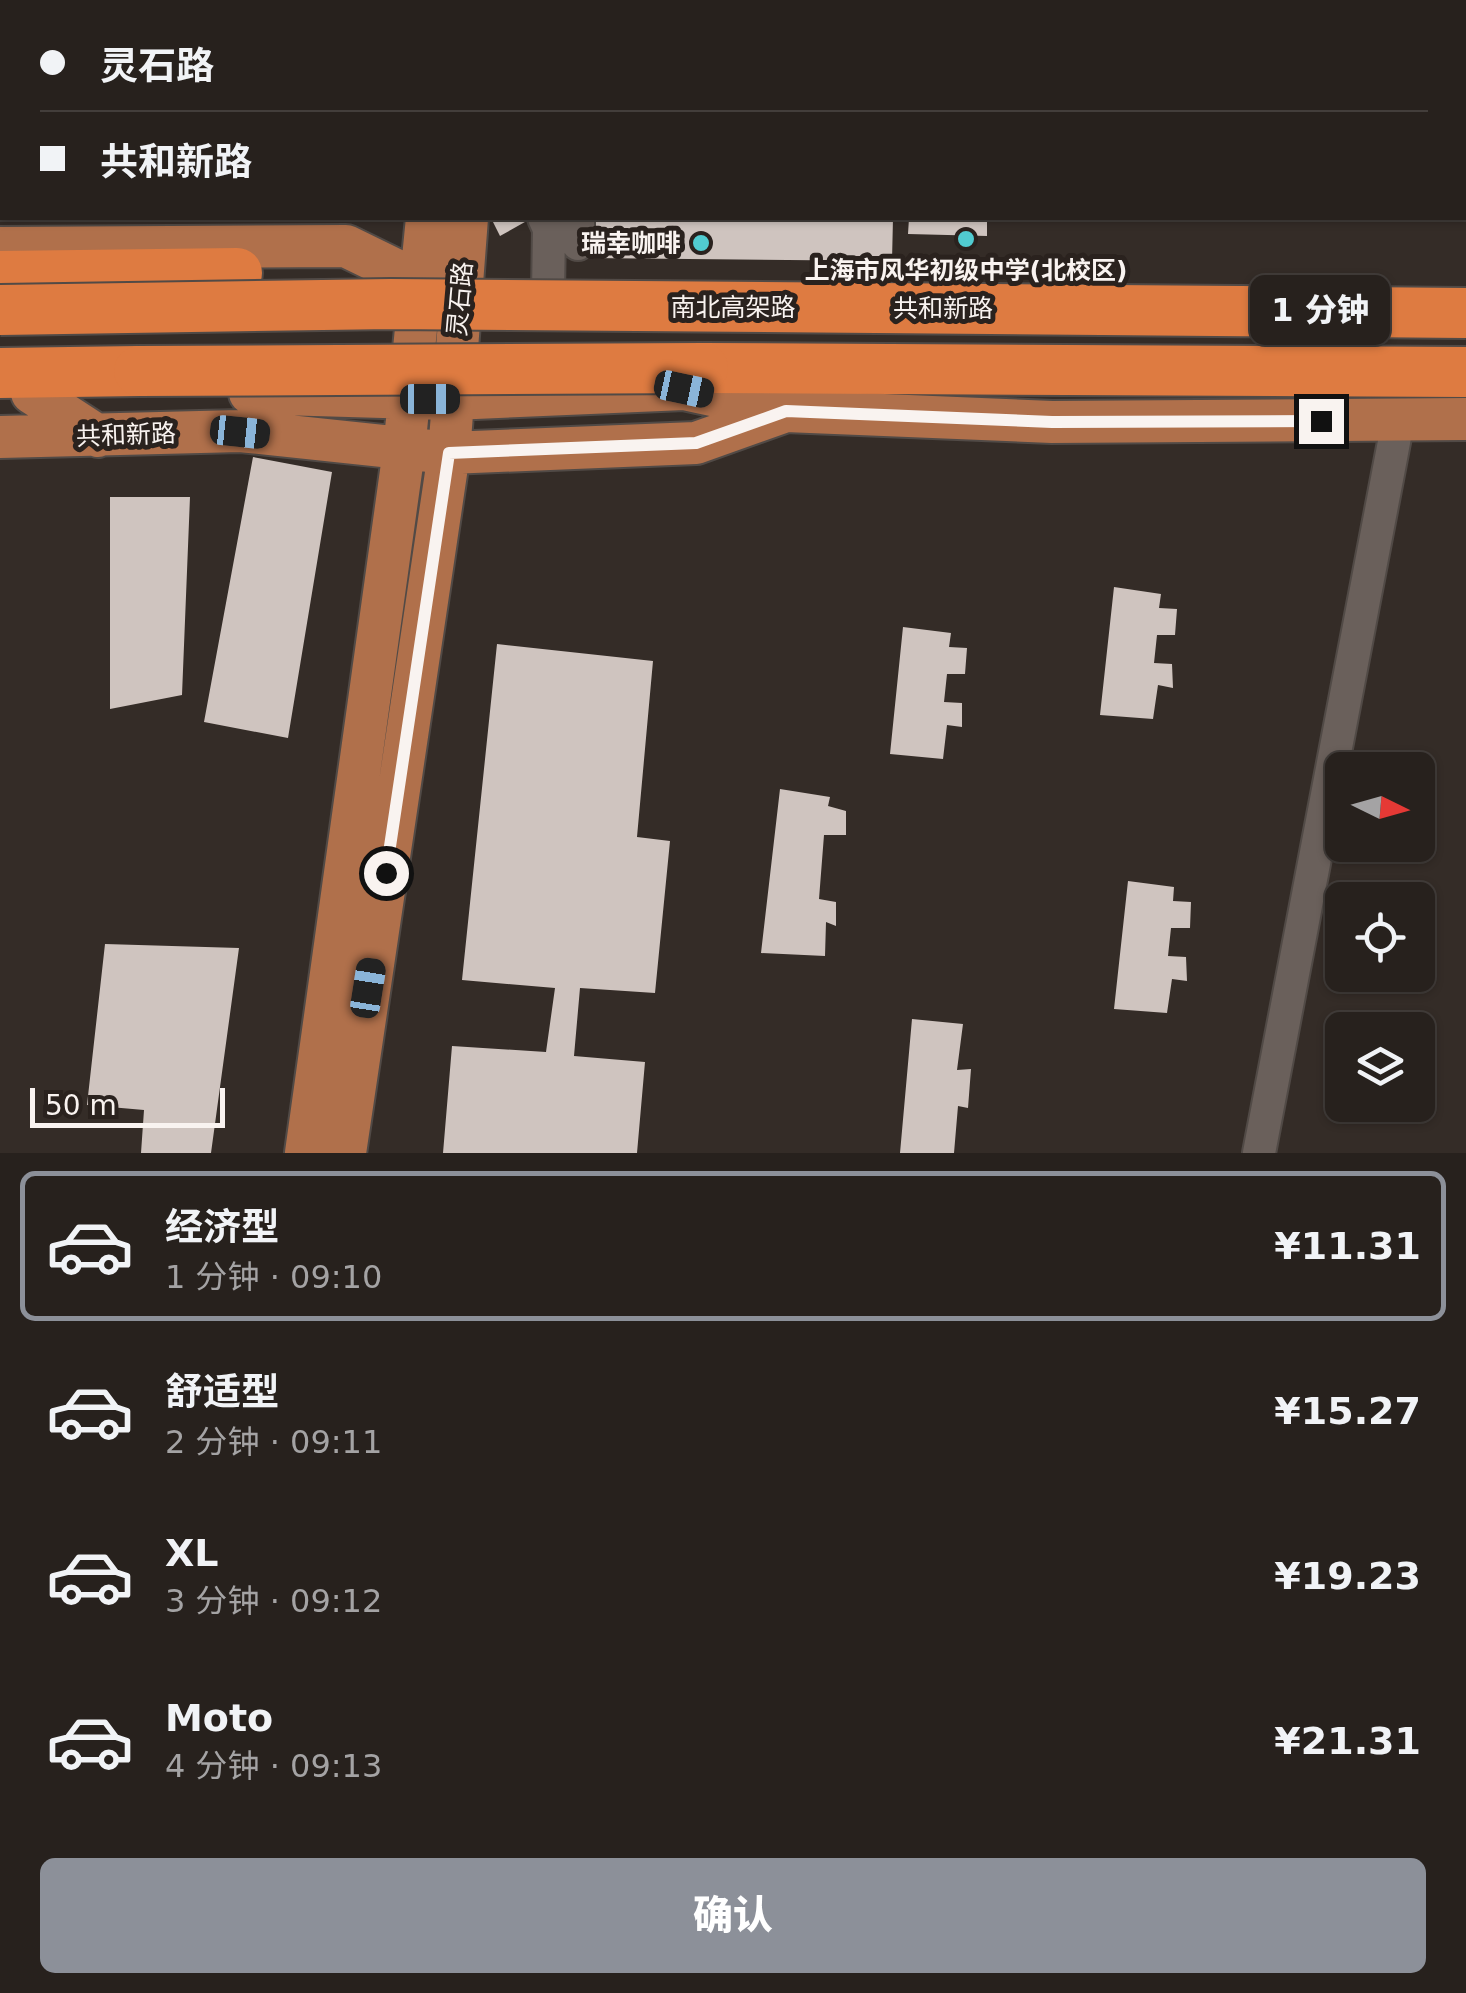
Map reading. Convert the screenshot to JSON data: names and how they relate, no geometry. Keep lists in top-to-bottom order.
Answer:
{
  "streets": {
    "highway": ["南北高架路"],
    "main road": ["灵石路", "共和新路"]
  },
  "crossings": [
    ["灵石路", "共和新路"]
  ],
  "places": ["上海市风华初级中学(北校区)", "瑞幸咖啡"],
  "scale_bar": "50 m",
  "north": "right",
  "page": {
    "banner": ["灵石路", "共和新路"],
    "bubble": "1 分钟",
    "scale": "50 m",
    "list": [
      {
        "name": "经济型",
        "note": "1 分钟 · 09:10",
        "value": "¥11.31"
      },
      {
        "name": "舒适型",
        "note": "2 分钟 · 09:11",
        "value": "¥15.27"
      },
      {
        "name": "XL",
        "note": "3 分钟 · 09:12",
        "value": "¥19.23"
      },
      {
        "name": "Moto",
        "note": "4 分钟 · 09:13",
        "value": "¥21.31"
      }
    ],
    "buttons": "确认"
  }
}
